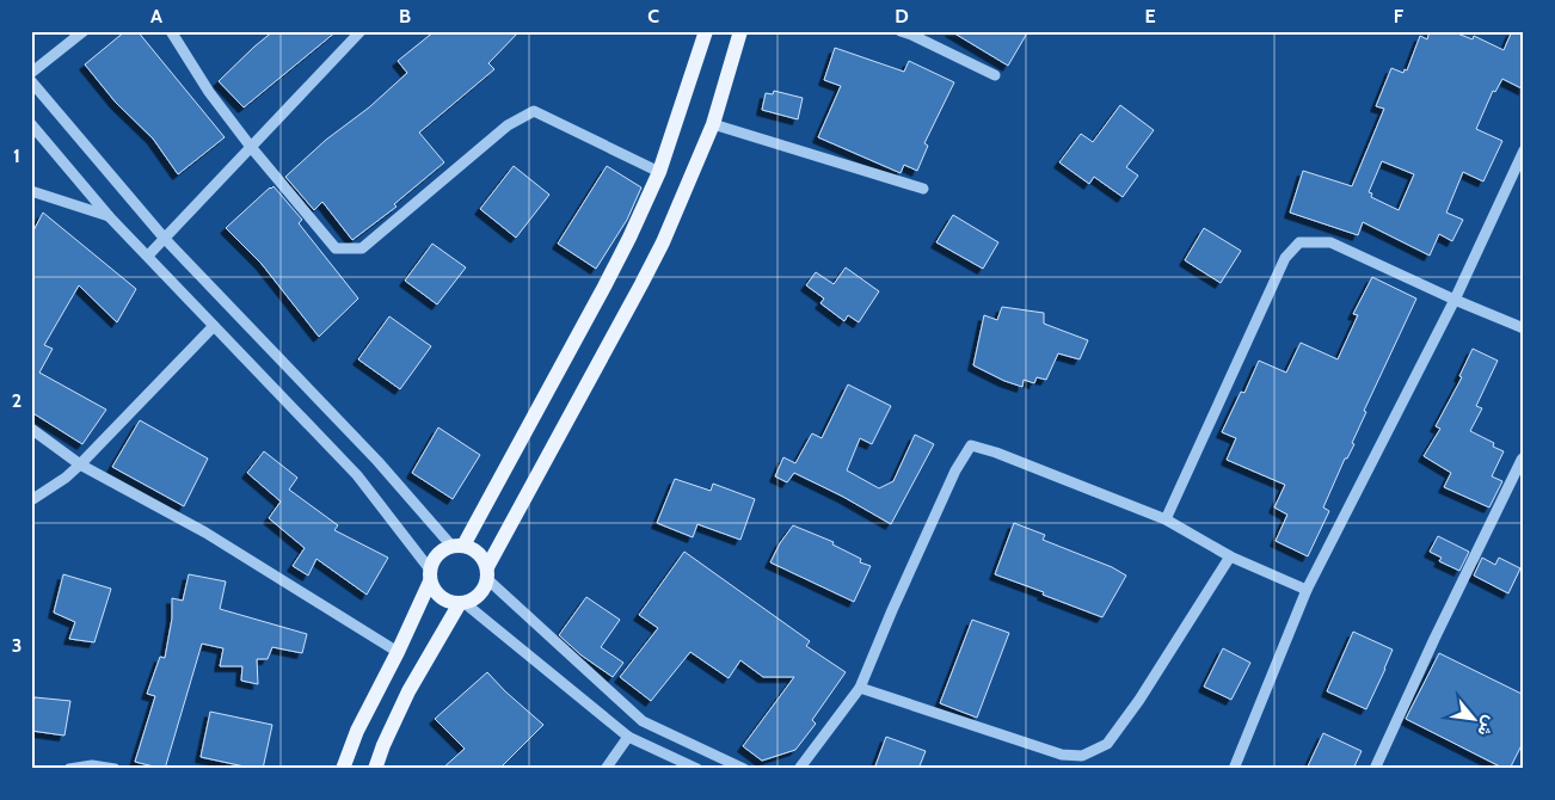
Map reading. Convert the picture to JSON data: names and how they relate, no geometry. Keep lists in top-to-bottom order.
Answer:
{
  "north": "bottom right",
  "grid": {
    "columns": [
      "A",
      "B",
      "C",
      "D",
      "E",
      "F"
    ],
    "rows": ["1", "2", "3"]
  }
}
